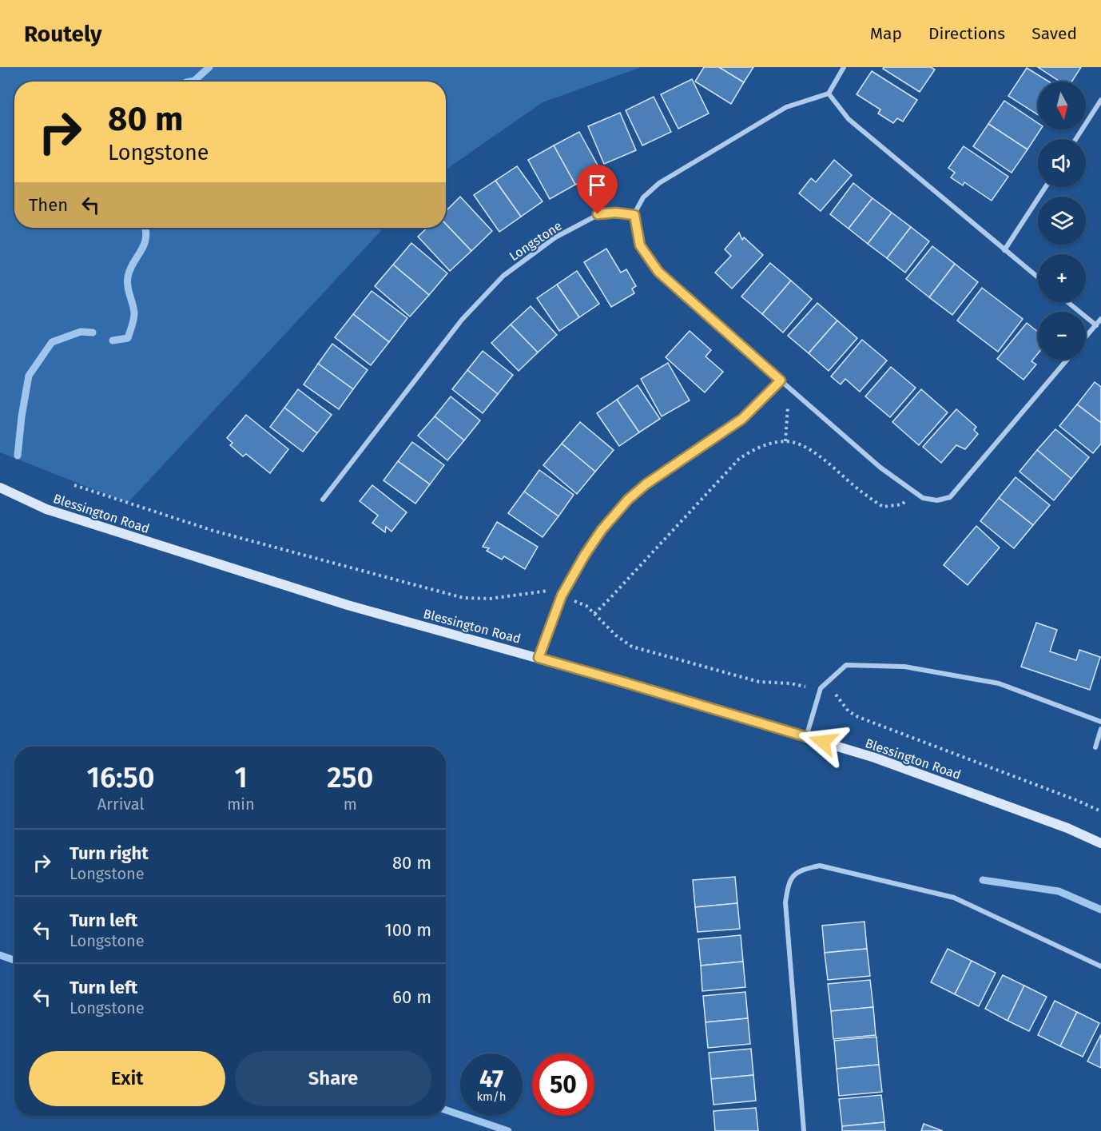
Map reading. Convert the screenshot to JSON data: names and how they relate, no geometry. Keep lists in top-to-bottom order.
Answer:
{
  "streets": {
    "main road": ["Blessington Road"],
    "street": ["Longstone"]
  },
  "north": "bottom",
  "page": {
    "header": "Routely",
    "nav": ["Map", "Directions", "Saved"],
    "map_buttons": ["+", "−"],
    "turn": ["80 m", "Longstone"],
    "then": "Then",
    "eta": [
      "16:50",
      "Arrival",
      "1",
      "min",
      "250",
      "m"
    ],
    "list": [
      {
        "name": "Turn right",
        "note": "Longstone",
        "value": "80 m"
      },
      {
        "name": "Turn left",
        "note": "Longstone",
        "value": "100 m"
      },
      {
        "name": "Turn left",
        "note": "Longstone",
        "value": "60 m"
      }
    ],
    "buttons": ["Exit", "Share"],
    "speed": "47 km/h",
    "limit": "50"
  }
}
